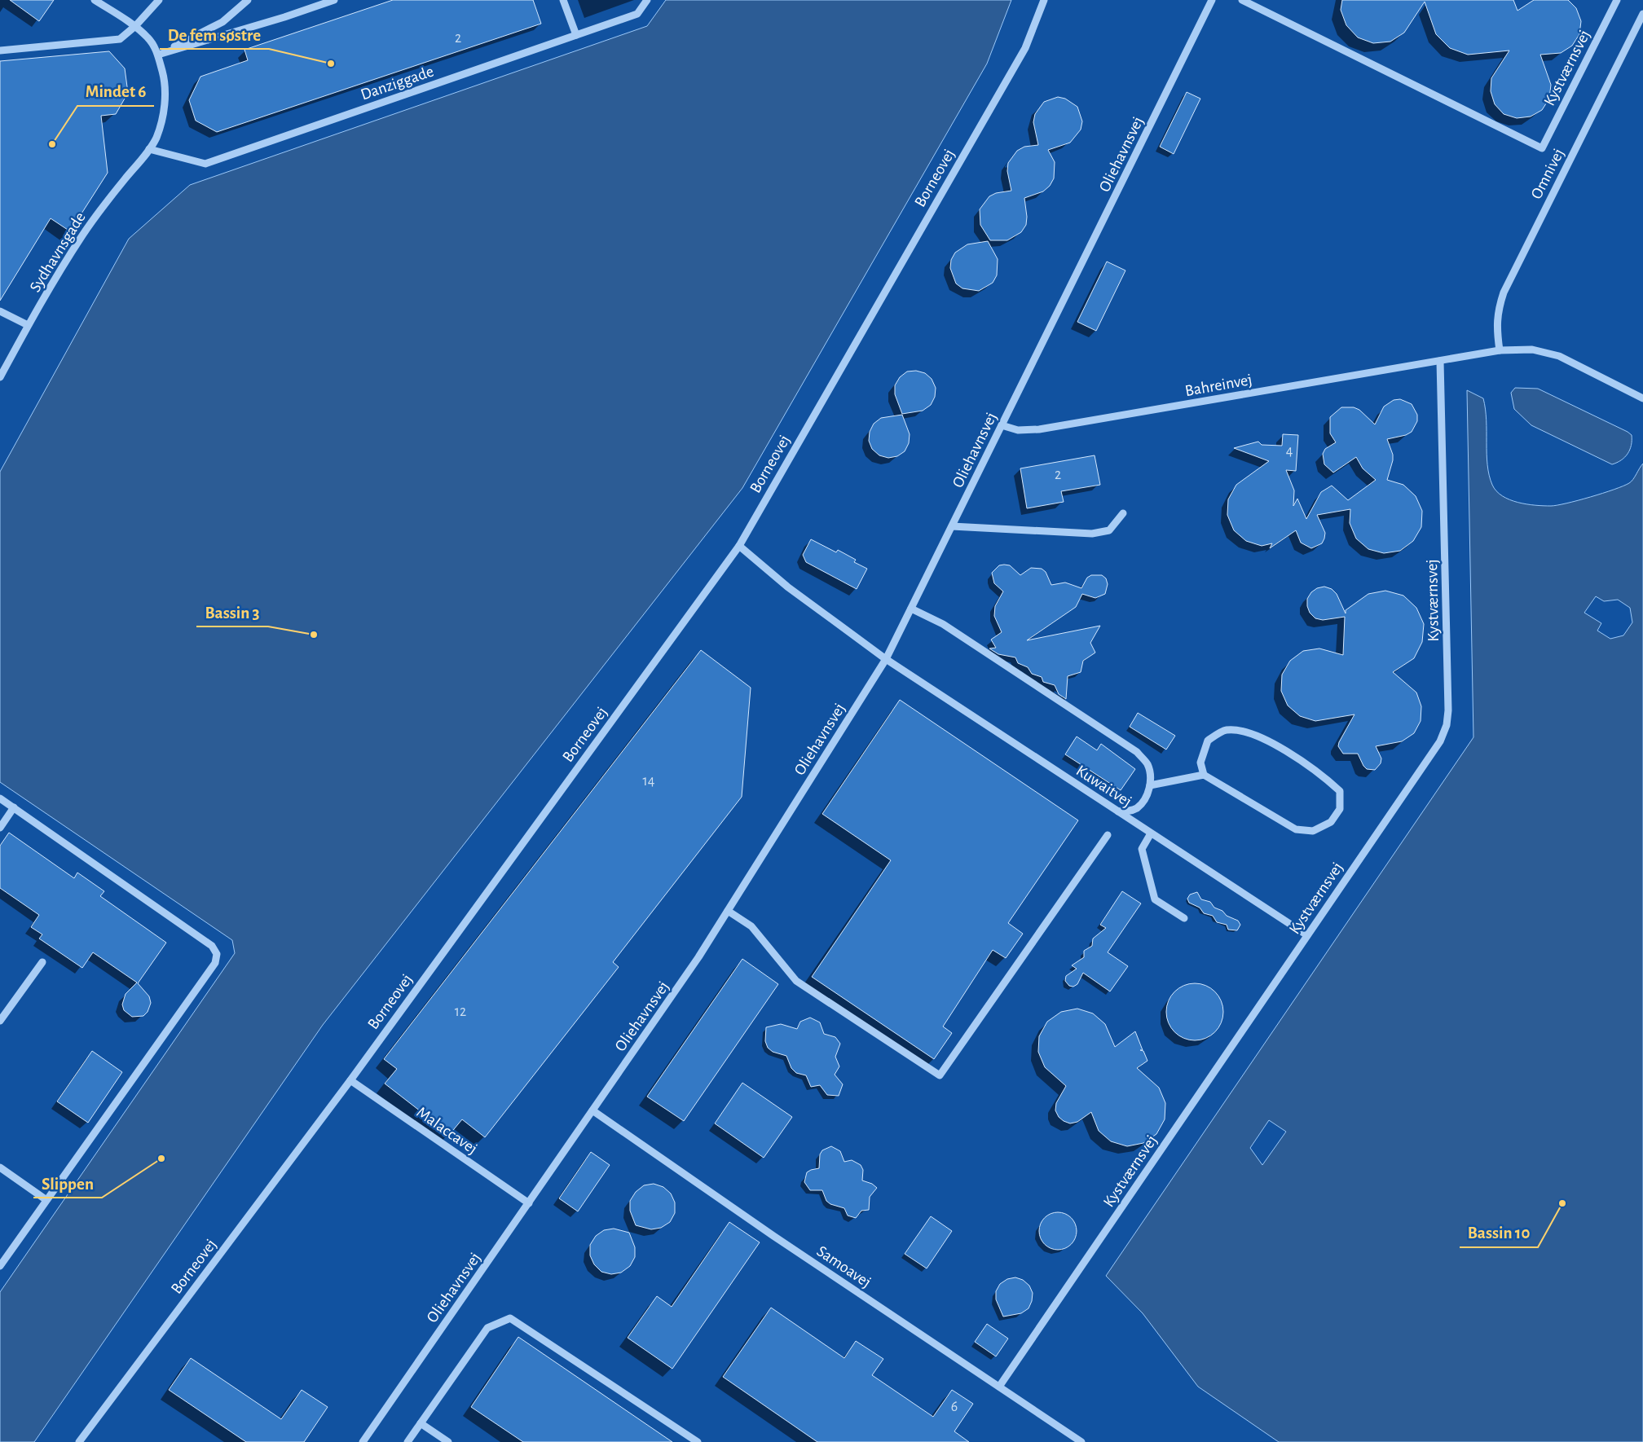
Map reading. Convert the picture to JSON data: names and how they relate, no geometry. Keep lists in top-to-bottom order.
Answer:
{
  "streets": {
    "street": [
      "Kystværnsvej",
      "Danziggade",
      "Oliehavnsvej",
      "Omnivej",
      "Borneovej",
      "Sydhavnsgade",
      "Bahreinvej",
      "Kuwaitvej",
      "Malaccavej",
      "Samoavej"
    ]
  },
  "crossings": [
    ["Kystværnsvej", "Bahreinvej"],
    ["Kystværnsvej", "Kuwaitvej"],
    ["Kystværnsvej", "Samoavej"],
    ["Danziggade", "Sydhavnsgade"],
    ["Oliehavnsvej", "Bahreinvej"],
    ["Oliehavnsvej", "Kuwaitvej"],
    ["Oliehavnsvej", "Malaccavej"],
    ["Oliehavnsvej", "Samoavej"],
    ["Borneovej", "Kuwaitvej"],
    ["Borneovej", "Malaccavej"]
  ],
  "places": [
    "De fem søstre",
    "Mindet 6",
    "Bassin 3",
    "Slippen",
    "Bassin 10"
  ],
  "house_numbers": [
    "2",
    "4",
    "2",
    "14",
    "12",
    "6"
  ]
}
